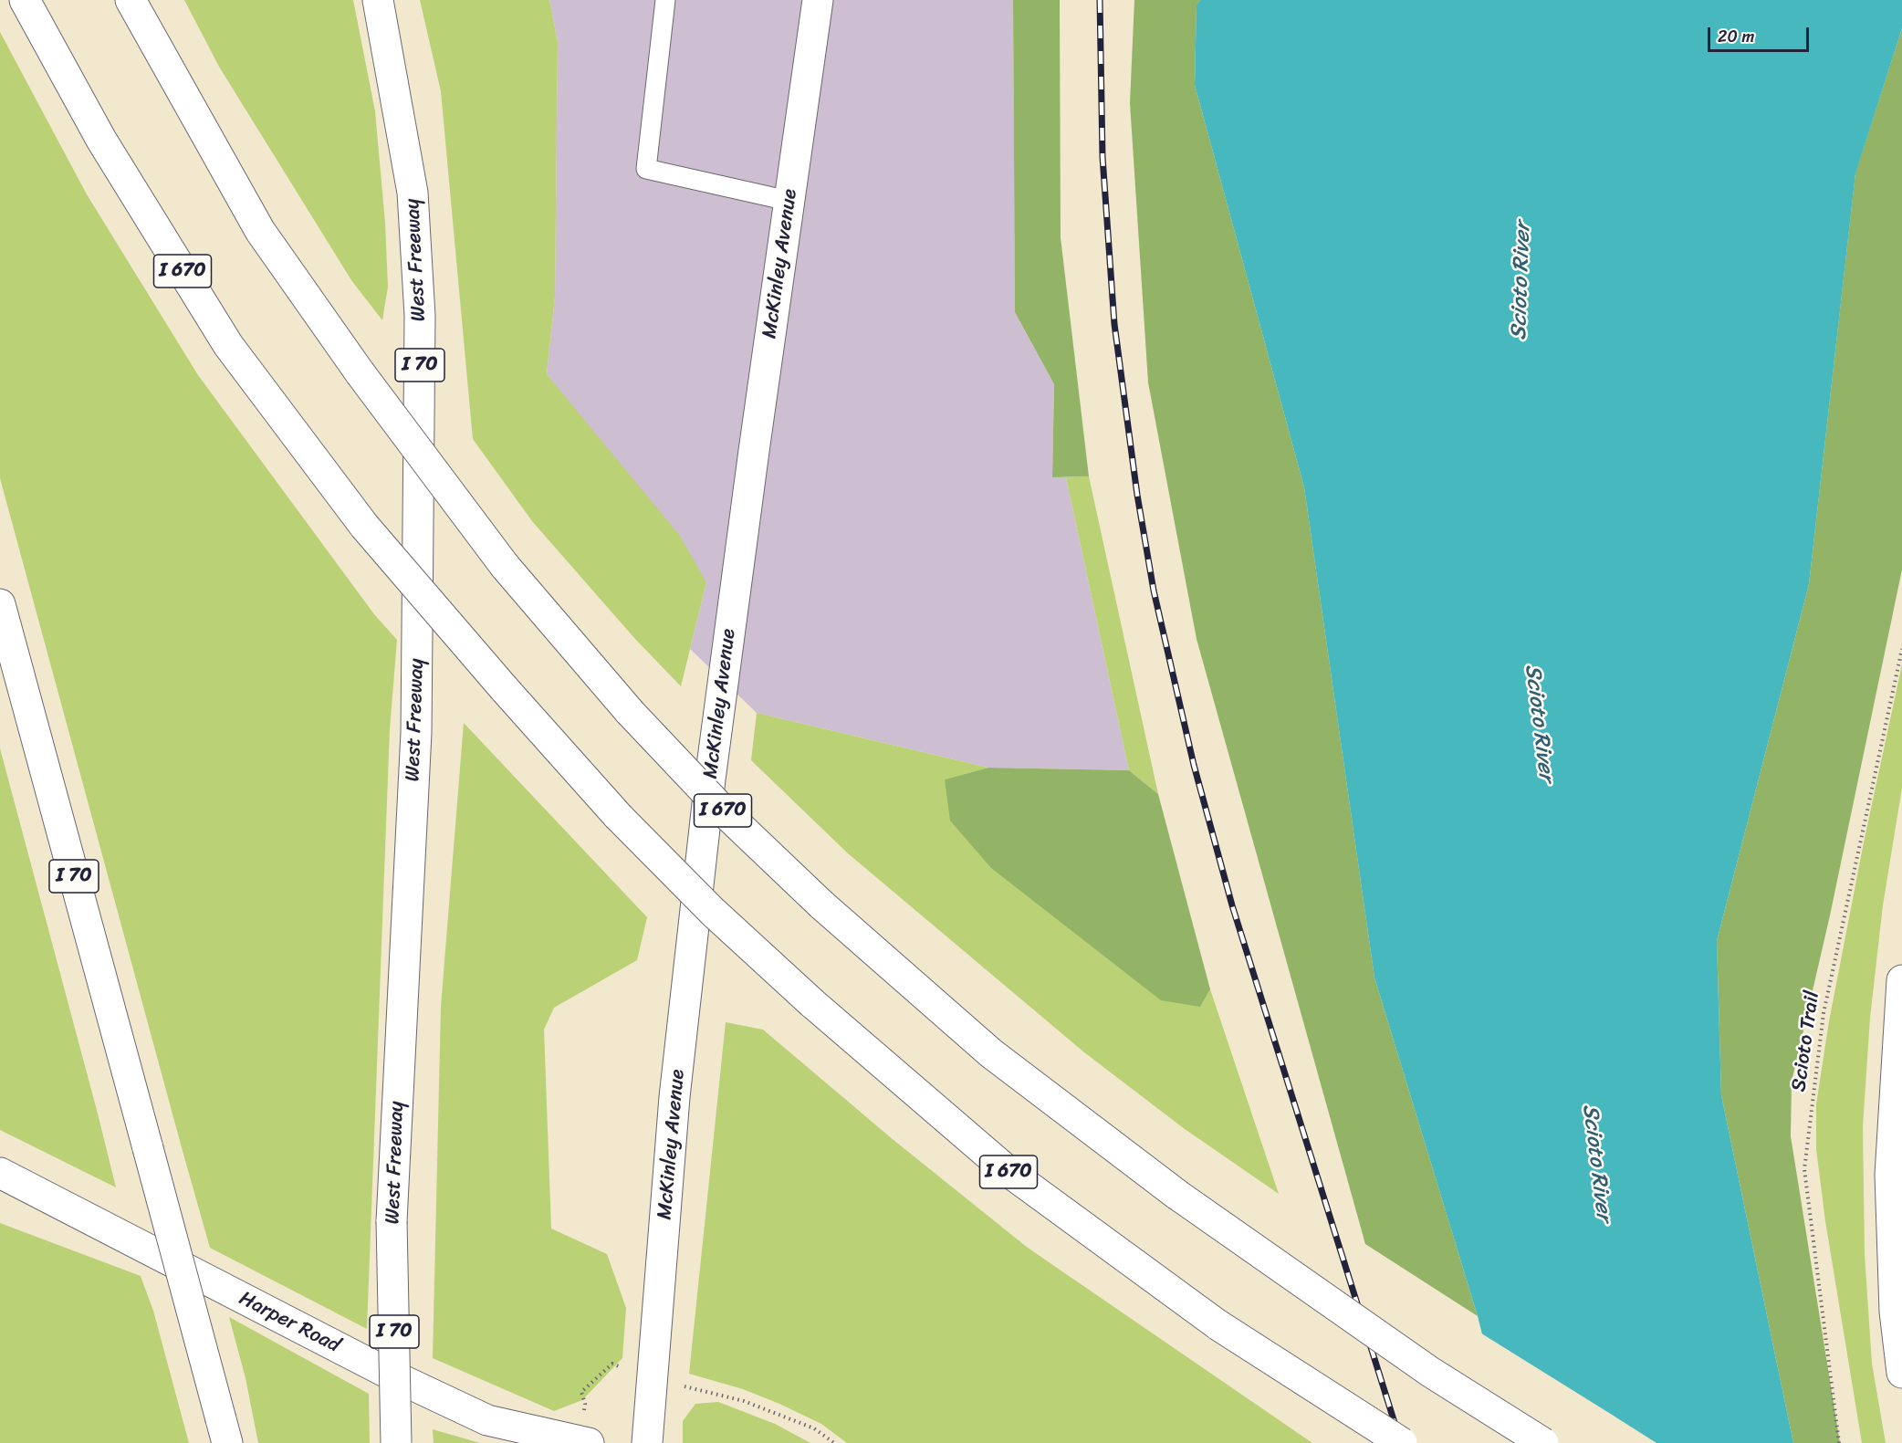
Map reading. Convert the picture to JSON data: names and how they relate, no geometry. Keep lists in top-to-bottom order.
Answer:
{
  "streets": {
    "main road": [
      "West Freeway",
      "McKinley Avenue",
      "I 670",
      "I 70",
      "Harper Road"
    ],
    "path": ["Scioto Trail"]
  },
  "water": ["Scioto River"],
  "scale_bar": "20 m"
}
